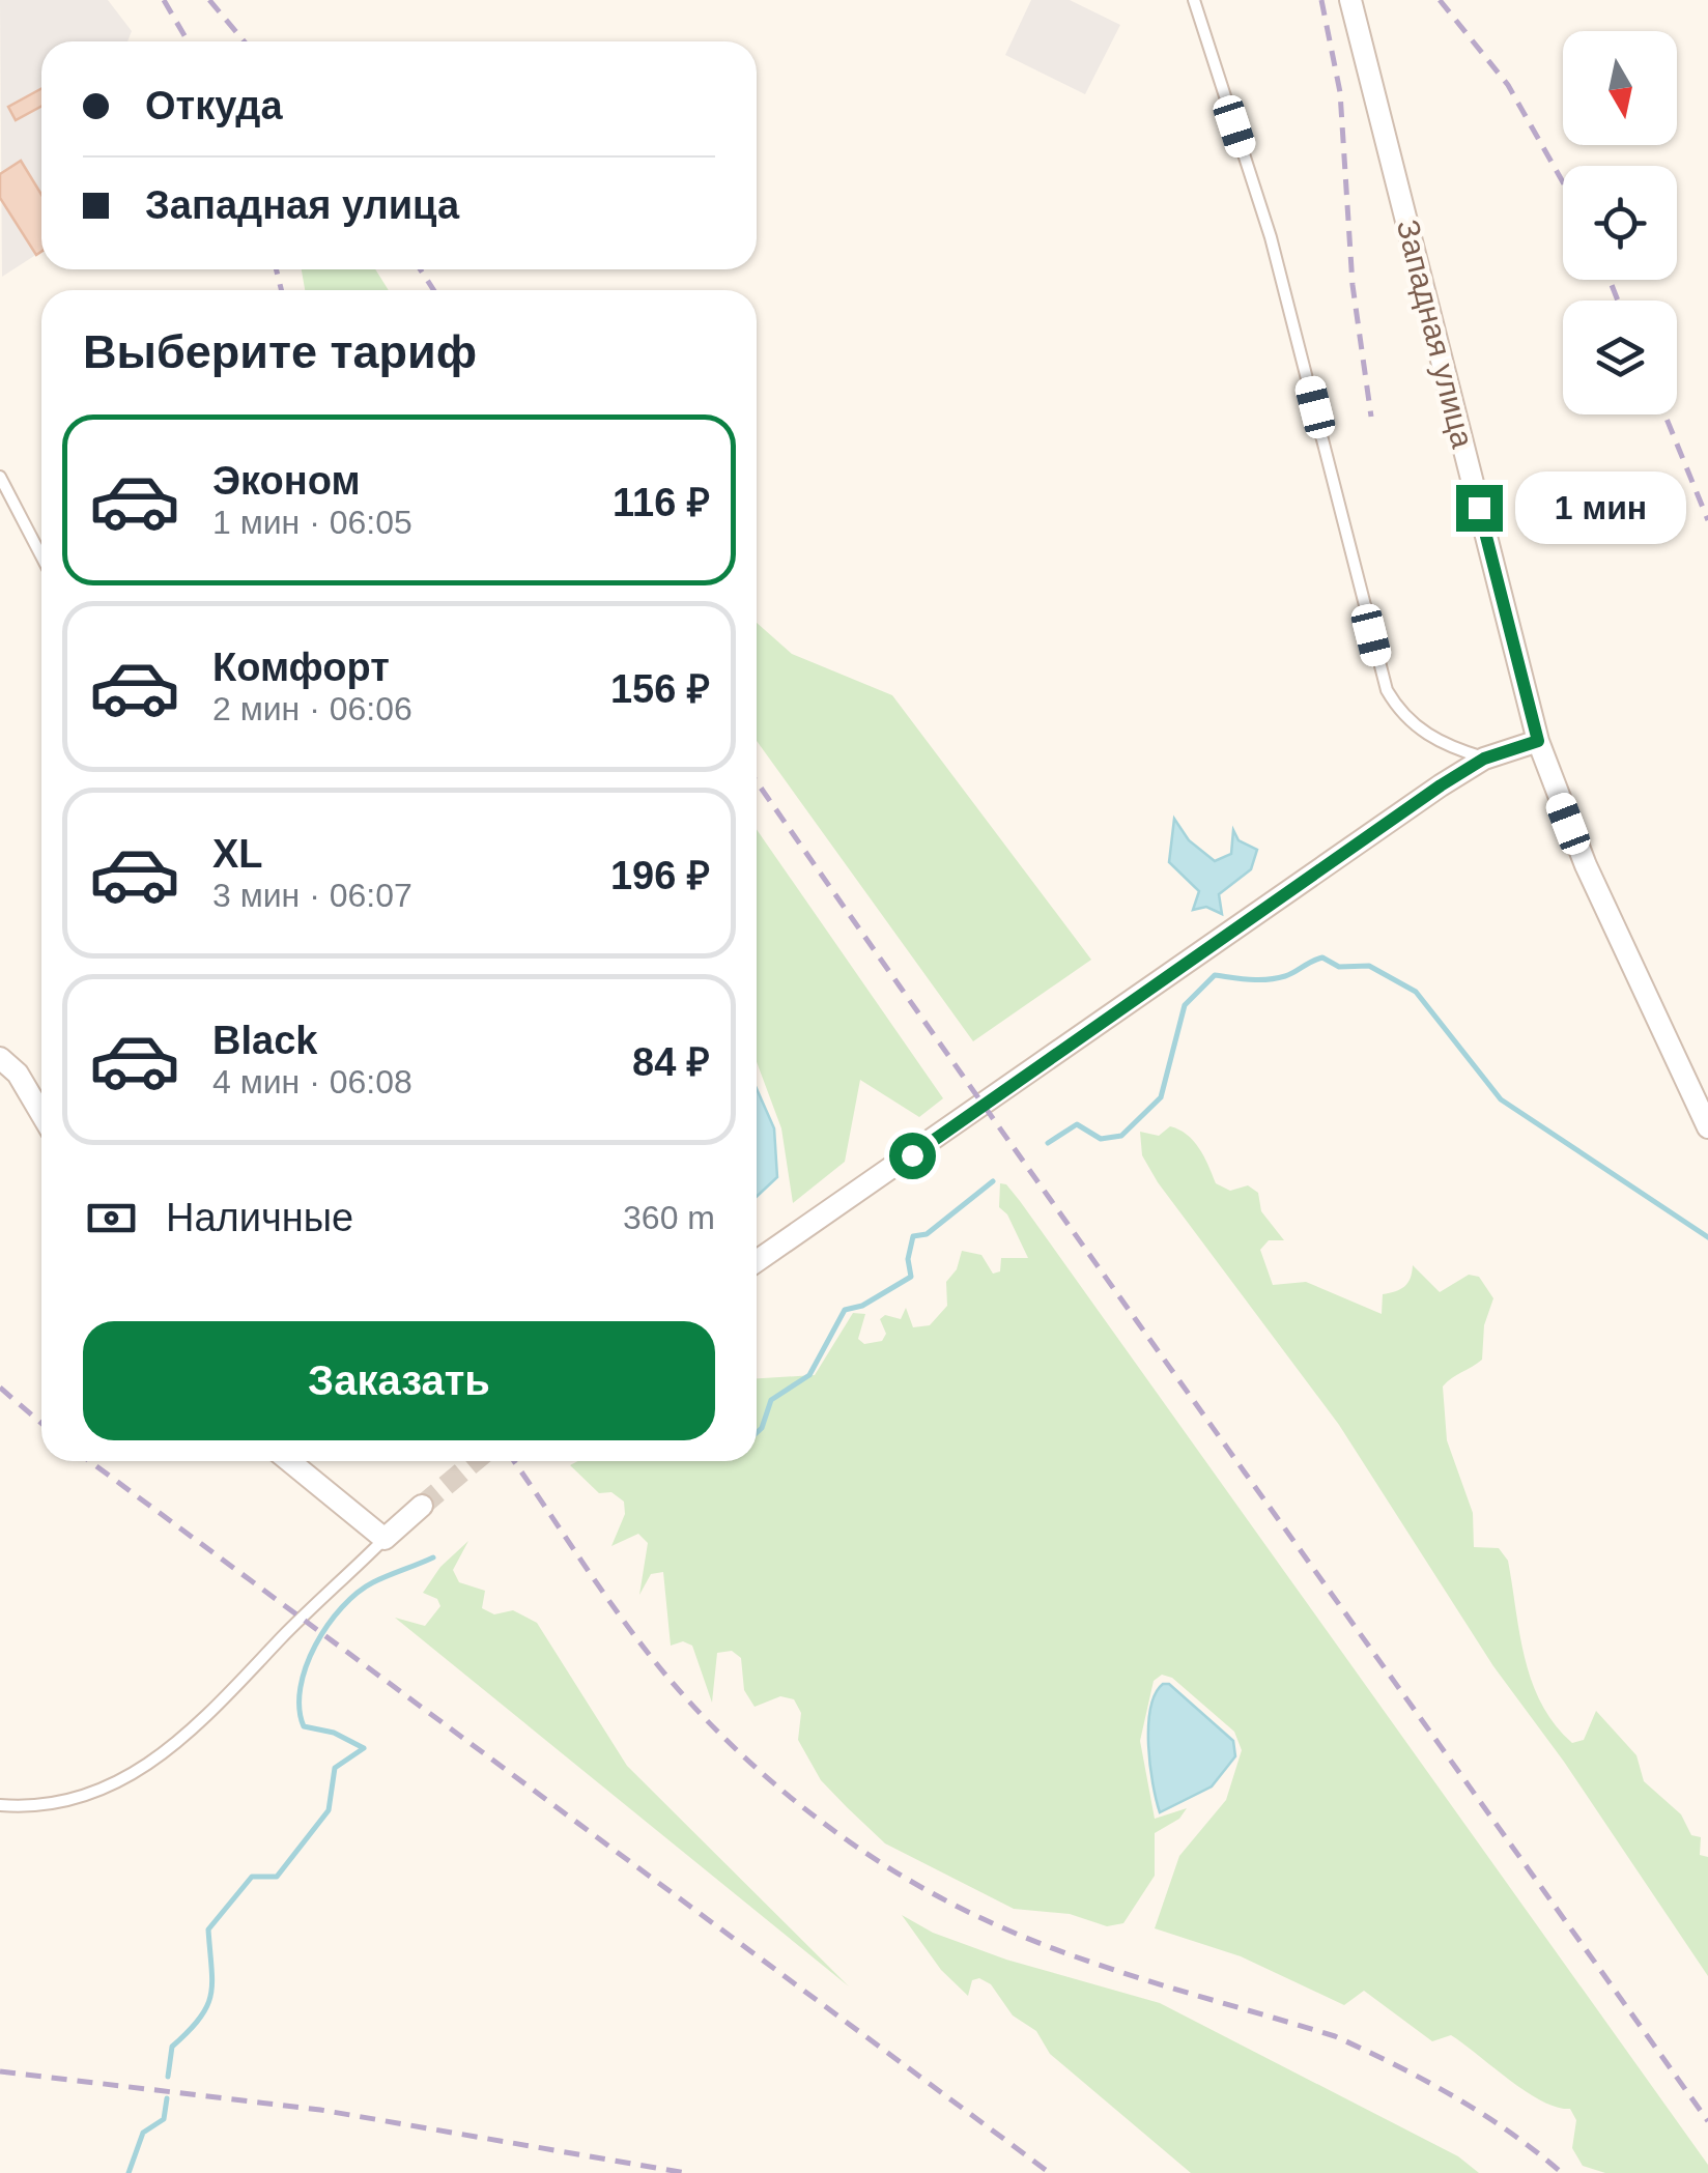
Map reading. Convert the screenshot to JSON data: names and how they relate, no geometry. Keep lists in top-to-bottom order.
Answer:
{
  "streets": {
    "street": ["Западная улица"]
  },
  "north": "bottom",
  "page": {
    "banner": ["Откуда", "Западная улица"],
    "heading": "Выберите тариф",
    "list": [
      {
        "name": "Эконом",
        "note": "1 мин · 06:05",
        "value": "116 ₽"
      },
      {
        "name": "Комфорт",
        "note": "2 мин · 06:06",
        "value": "156 ₽"
      },
      {
        "name": "XL",
        "note": "3 мин · 06:07",
        "value": "196 ₽"
      },
      {
        "name": "Black",
        "note": "4 мин · 06:08",
        "value": "84 ₽"
      }
    ],
    "bubble": "1 мин",
    "pay": ["Наличные", "360 m"],
    "buttons": "Заказать"
  }
}
